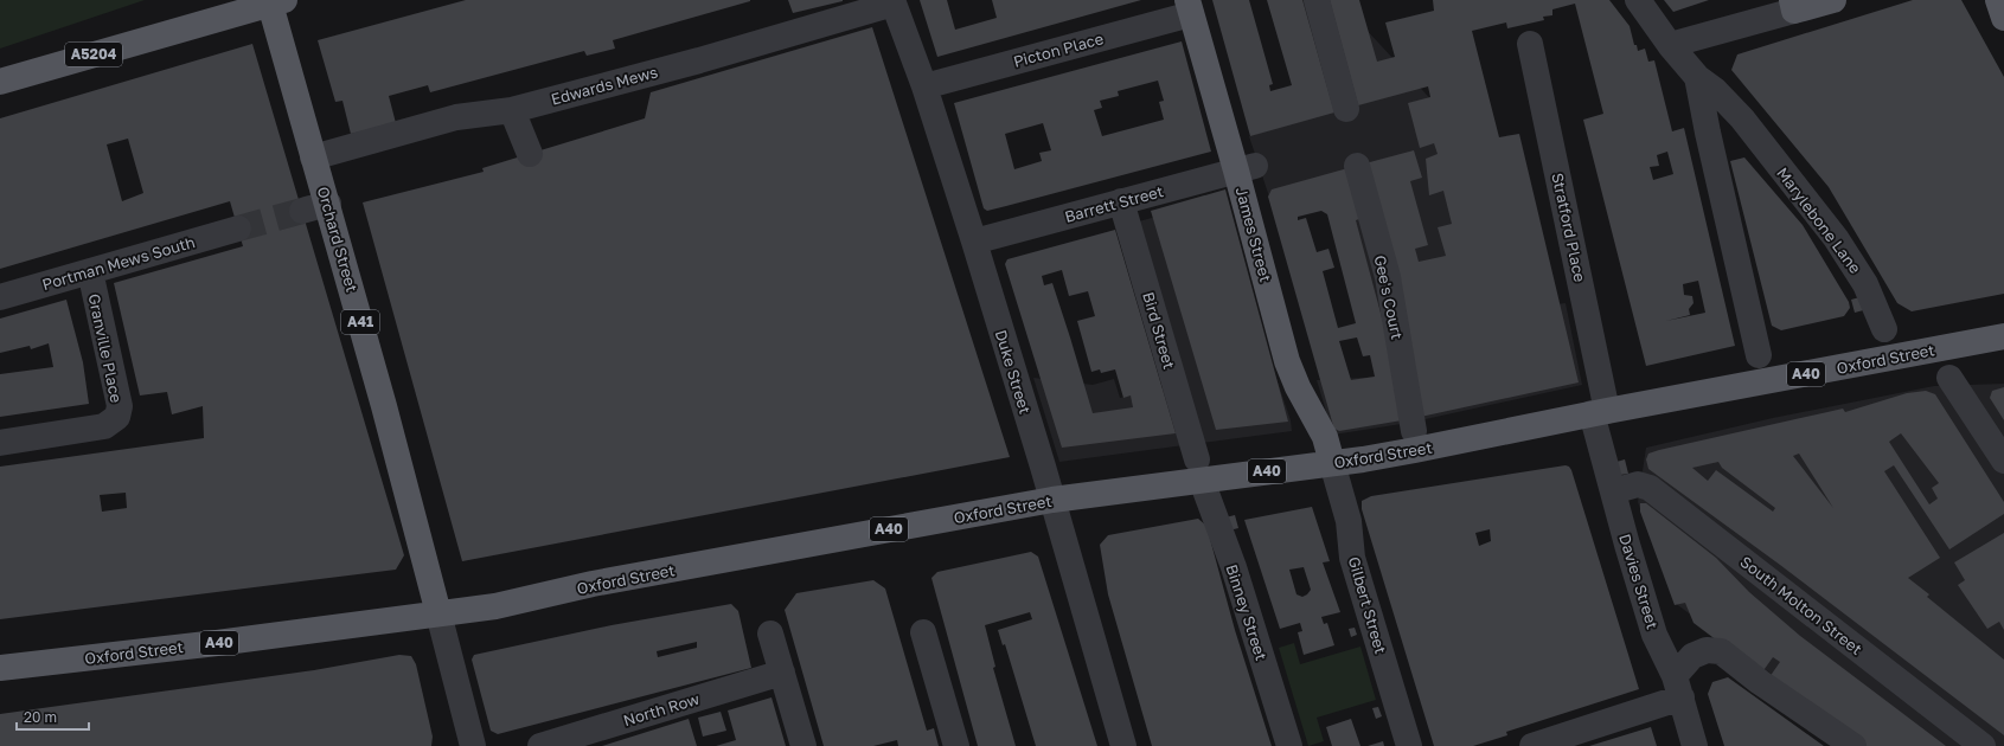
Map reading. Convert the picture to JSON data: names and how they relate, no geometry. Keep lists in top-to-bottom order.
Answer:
{
  "streets": {
    "main road": [
      "A5204",
      "James Street",
      "Orchard Street",
      "A41",
      "Oxford Street",
      "A40"
    ],
    "street": [
      "Picton Place",
      "Edwards Mews",
      "Barrett Street",
      "Marylebone Lane",
      "Stratford Place",
      "Portman Mews South",
      "Gee's Court",
      "Bird Street",
      "Granville Place",
      "Duke Street",
      "Davies Street",
      "Gilbert Street",
      "South Molton Street",
      "Binney Street",
      "North Row"
    ]
  },
  "crossings": [
    ["Picton Place", "James Street"],
    ["Picton Place", "Duke Street"],
    ["A5204", "Orchard Street"],
    ["Edwards Mews", "Orchard Street"],
    ["Edwards Mews", "Duke Street"],
    ["Barrett Street", "James Street"],
    ["Barrett Street", "Bird Street"],
    ["Barrett Street", "Duke Street"],
    ["Stratford Place", "Oxford Street"],
    ["Stratford Place", "Davies Street"],
    ["James Street", "Oxford Street"],
    ["James Street", "Gilbert Street"],
    ["Orchard Street", "Oxford Street"],
    ["Portman Mews South", "Granville Place"],
    ["Bird Street", "Oxford Street"],
    ["Bird Street", "Binney Street"],
    ["Oxford Street", "Duke Street"],
    ["Oxford Street", "Davies Street"],
    ["Oxford Street", "Gilbert Street"],
    ["Oxford Street", "Binney Street"],
    ["Davies Street", "South Molton Street"]
  ],
  "scale_bar": "20 m"
}
